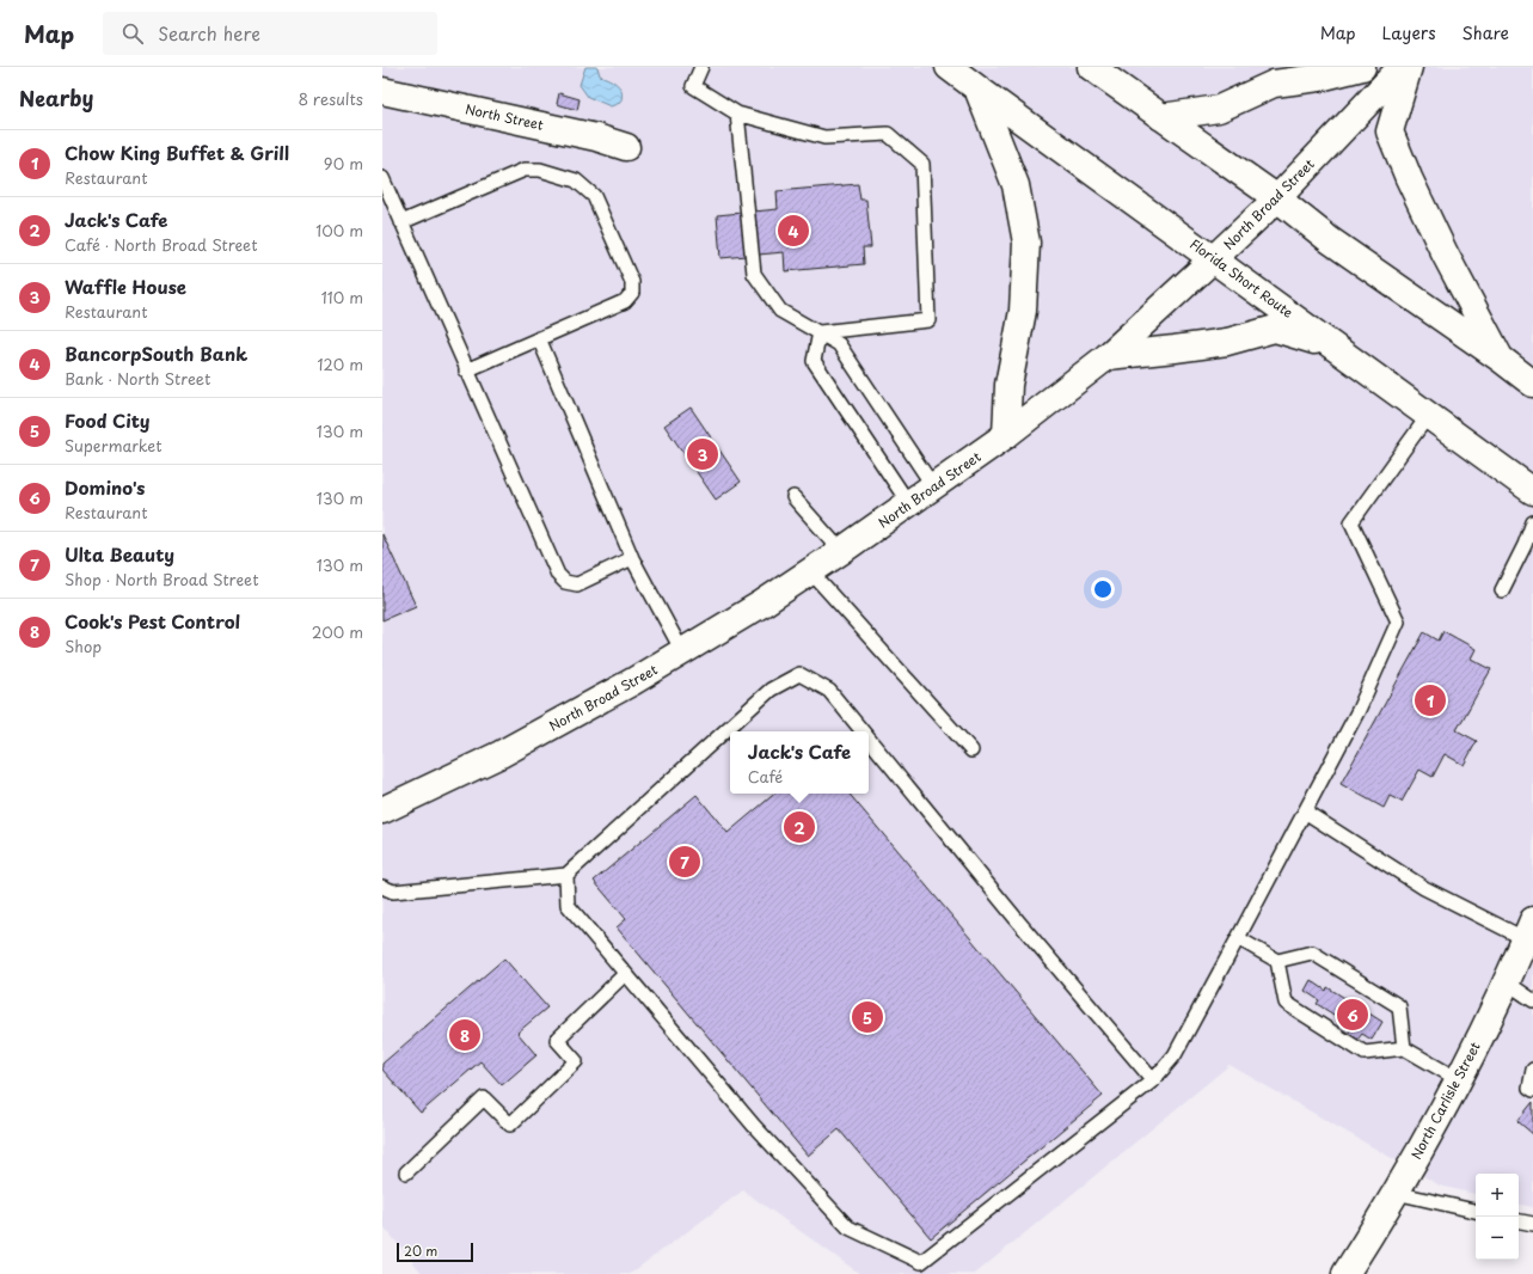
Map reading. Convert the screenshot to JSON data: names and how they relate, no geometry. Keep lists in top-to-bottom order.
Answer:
{
  "streets": {
    "main road": [
      "North Street",
      "North Broad Street",
      "Florida Short Route",
      "North Carlisle Street"
    ]
  },
  "crossings": [
    ["North Broad Street", "Florida Short Route"]
  ],
  "scale_bar": "20 m",
  "page": {
    "header": "Map",
    "search": "Search here",
    "nav": ["Map", "Layers", "Share"],
    "heading": ["Nearby", "8 results"],
    "list": [
      {
        "mark": "1",
        "name": "Chow King Buffet & Grill",
        "note": "Restaurant",
        "value": "90 m"
      },
      {
        "mark": "2",
        "name": "Jack's Cafe",
        "note": "Café · North Broad Street",
        "value": "100 m"
      },
      {
        "mark": "3",
        "name": "Waffle House",
        "note": "Restaurant",
        "value": "110 m"
      },
      {
        "mark": "4",
        "name": "BancorpSouth Bank",
        "note": "Bank · North Street",
        "value": "120 m"
      },
      {
        "mark": "5",
        "name": "Food City",
        "note": "Supermarket",
        "value": "130 m"
      },
      {
        "mark": "6",
        "name": "Domino's",
        "note": "Restaurant",
        "value": "130 m"
      },
      {
        "mark": "7",
        "name": "Ulta Beauty",
        "note": "Shop · North Broad Street",
        "value": "130 m"
      },
      {
        "mark": "8",
        "name": "Cook's Pest Control",
        "note": "Shop",
        "value": "200 m"
      }
    ],
    "pins": [
      "4",
      "3",
      "1",
      "2",
      "7",
      "6",
      "5",
      "8"
    ],
    "popup": ["Jack's Cafe", "Café"],
    "map_buttons": ["+", "−"],
    "scale": "20 m"
  }
}
